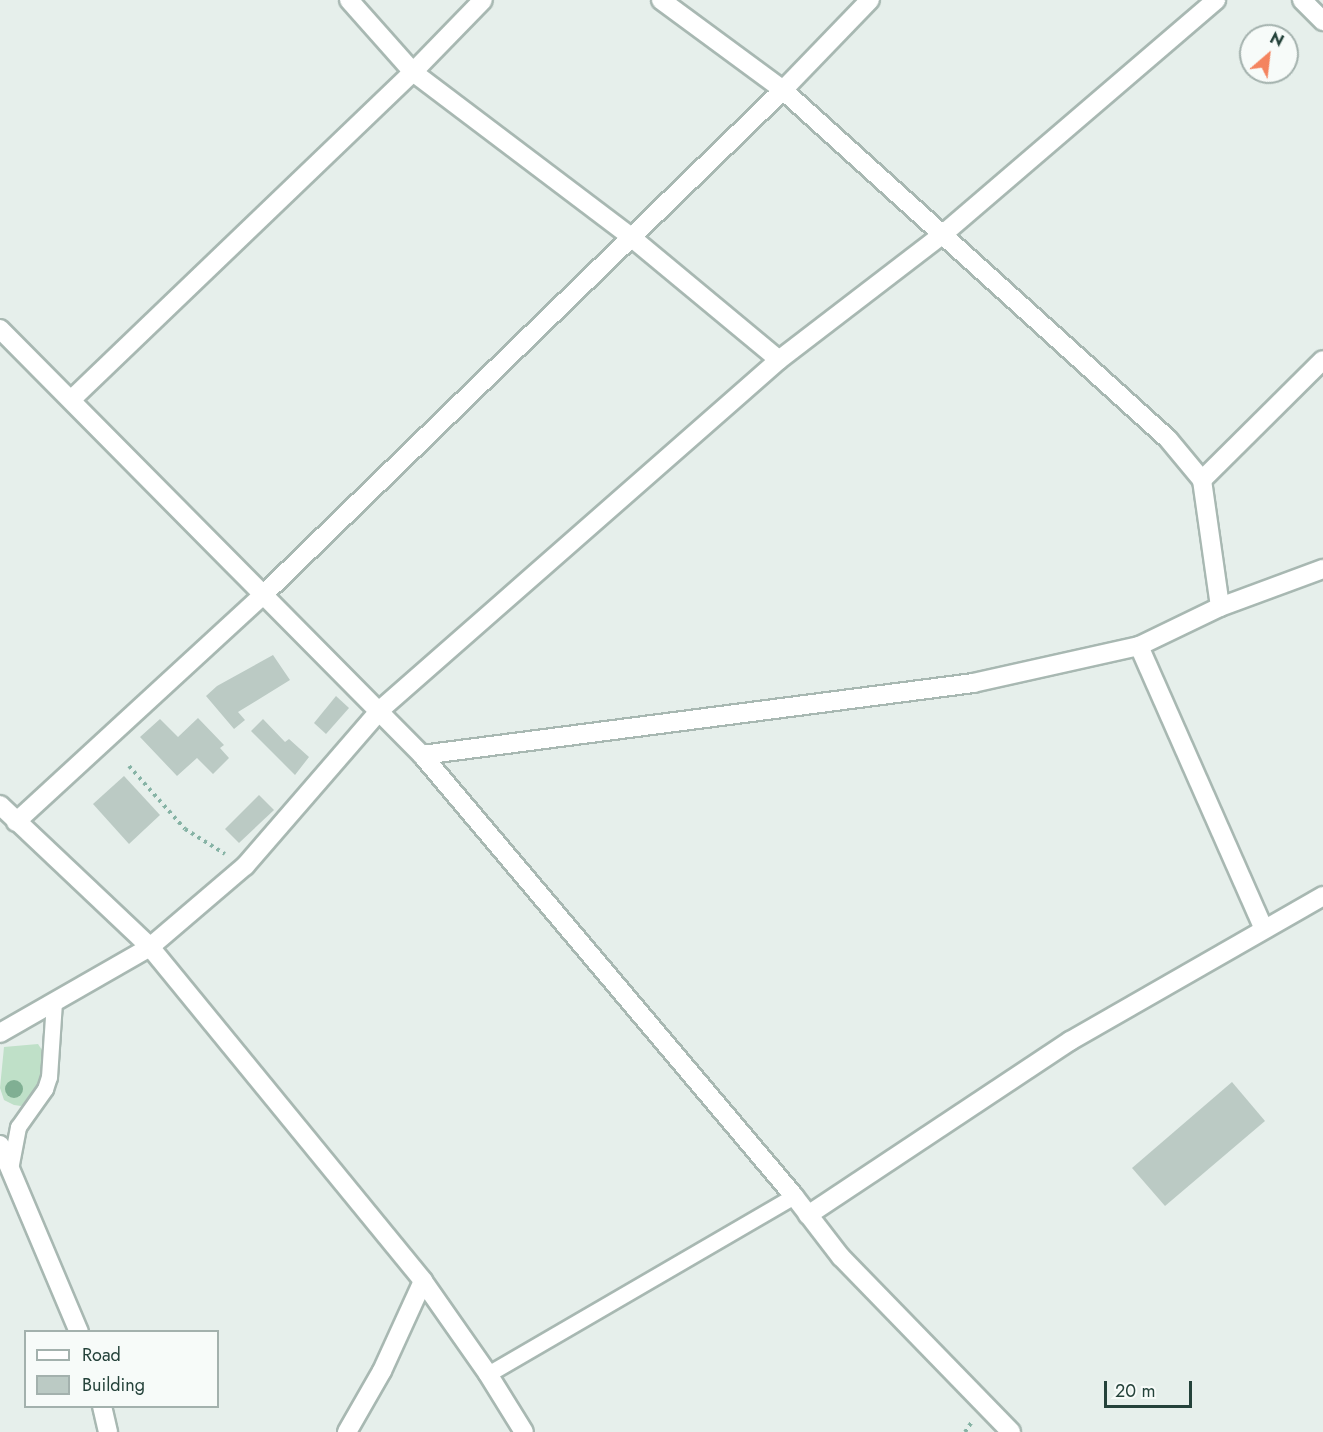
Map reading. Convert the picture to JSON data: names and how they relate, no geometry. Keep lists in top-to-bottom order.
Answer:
{
  "legend": ["Road", "Building"],
  "scale_bar": "20 m",
  "north": "top right"
}
